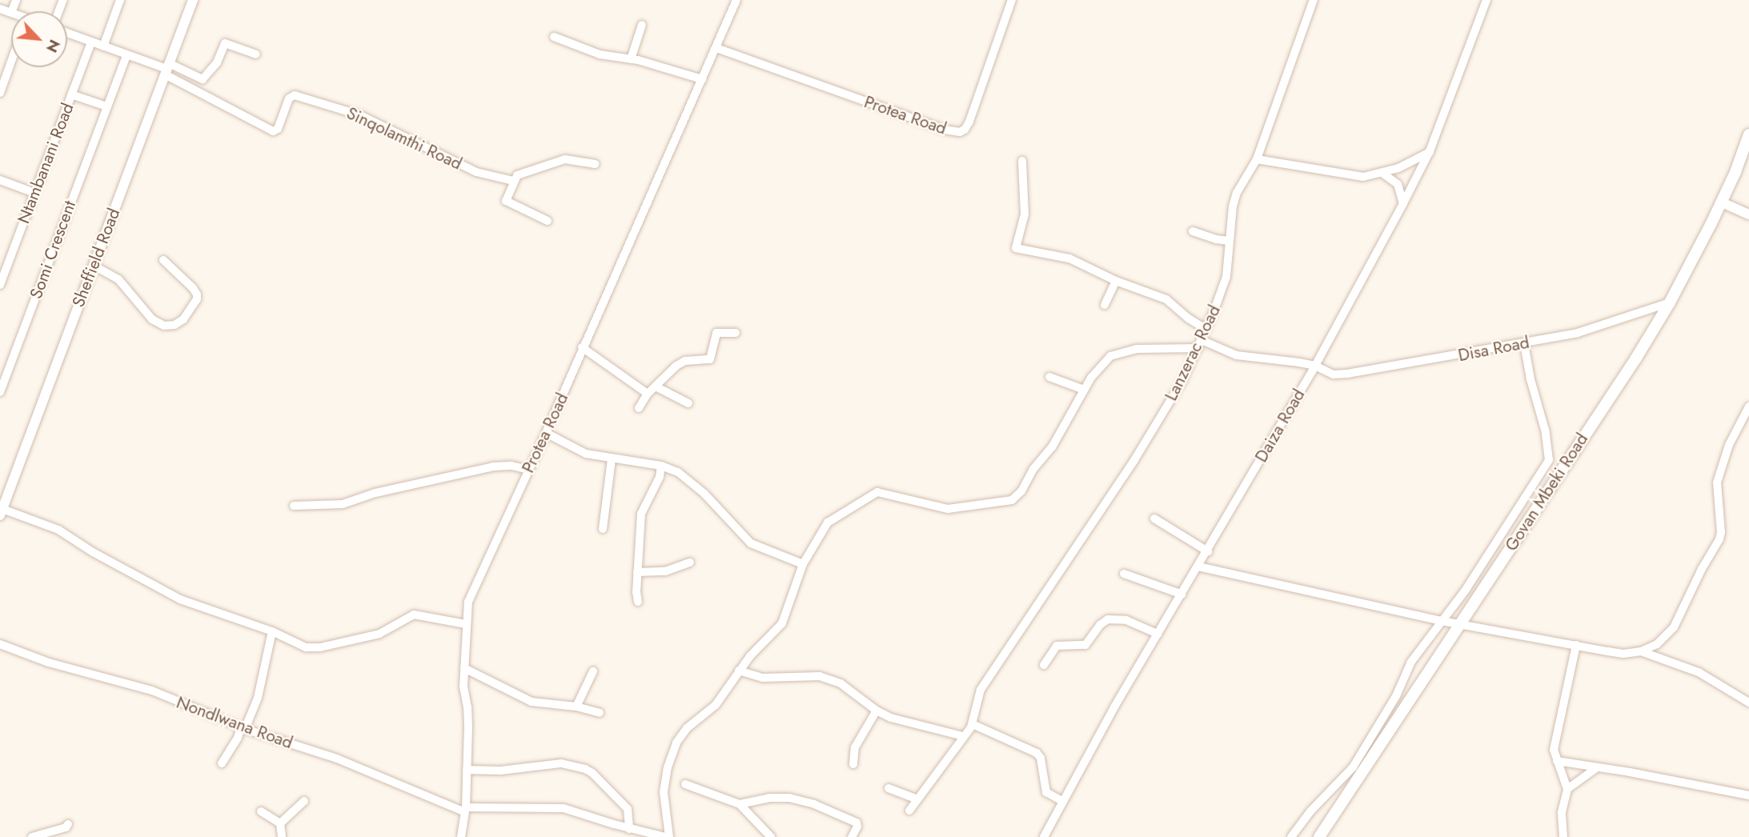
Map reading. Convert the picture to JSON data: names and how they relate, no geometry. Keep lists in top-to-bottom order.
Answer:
{
  "streets": {
    "main road": ["Govan Mbeki Road"],
    "street": [
      "Protea Road",
      "Sinqolamthi Road",
      "Ntambanani Road",
      "Somi Crescent",
      "Sheffield Road",
      "Disa Road",
      "Lanzerac Road",
      "Daiza Road",
      "Nondlwana Road"
    ]
  },
  "crossings": [
    ["Protea Road", "Nondlwana Road"],
    ["Sinqolamthi Road", "Ntambanani Road"],
    ["Sinqolamthi Road", "Somi Crescent"],
    ["Sinqolamthi Road", "Sheffield Road"],
    ["Disa Road", "Lanzerac Road"],
    ["Disa Road", "Daiza Road"],
    ["Disa Road", "Govan Mbeki Road"]
  ],
  "north": "bottom right"
}
